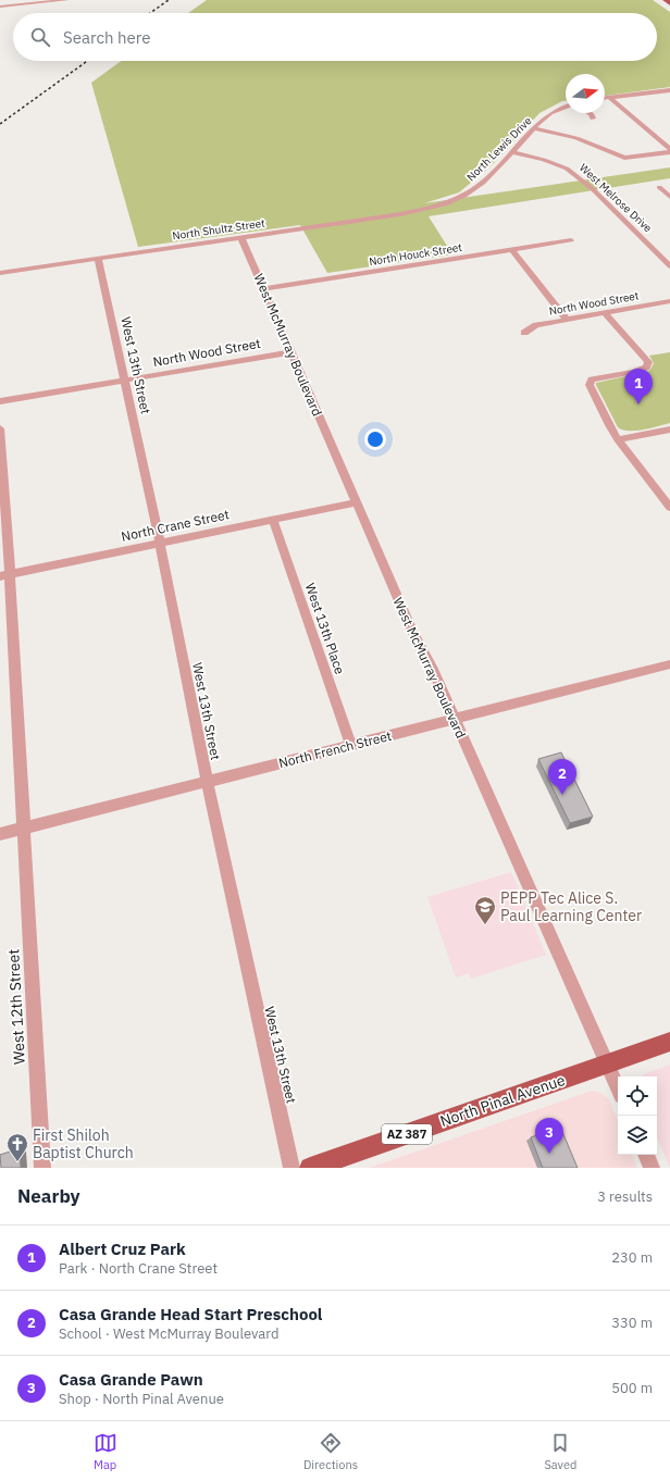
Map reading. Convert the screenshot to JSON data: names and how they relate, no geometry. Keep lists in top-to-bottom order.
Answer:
{
  "streets": {
    "main road": ["North Pinal Avenue", "AZ 387"],
    "street": [
      "North Lewis Drive",
      "West Melrose Drive",
      "North Shultz Street",
      "North Houck Street",
      "North Wood Street",
      "West McMurray Boulevard",
      "West 13th Street",
      "North Crane Street",
      "West 13th Place",
      "North French Street",
      "West 12th Street"
    ]
  },
  "crossings": [
    ["North Lewis Drive", "West Melrose Drive"],
    ["North Lewis Drive", "North Shultz Street"],
    ["North Shultz Street", "West McMurray Boulevard"],
    ["North Shultz Street", "West 13th Street"],
    ["North Houck Street", "West McMurray Boulevard"],
    ["North Wood Street", "West McMurray Boulevard"],
    ["North Wood Street", "West 13th Street"],
    ["West McMurray Boulevard", "North Crane Street"],
    ["West McMurray Boulevard", "North French Street"],
    ["West McMurray Boulevard", "North Pinal Avenue"],
    ["West 13th Street", "North Crane Street"],
    ["West 13th Street", "North French Street"],
    ["North Crane Street", "West 13th Place"],
    ["North Crane Street", "West 12th Street"],
    ["West 13th Place", "North French Street"],
    ["North French Street", "West 12th Street"]
  ],
  "places": {
    "school or university": ["PEPP Tec Alice S. Paul Learning Center"],
    "church": ["First Shiloh Baptist Church"]
  },
  "north": "right",
  "page": {
    "search": "Search here",
    "pins": ["1", "2", "3"],
    "heading": ["Nearby", "3 results"],
    "list": [
      {
        "mark": "1",
        "name": "Albert Cruz Park",
        "note": "Park · North Crane Street",
        "value": "230 m"
      },
      {
        "mark": "2",
        "name": "Casa Grande Head Start Preschool",
        "note": "School · West McMurray Boulevard",
        "value": "330 m"
      },
      {
        "mark": "3",
        "name": "Casa Grande Pawn",
        "note": "Shop · North Pinal Avenue",
        "value": "500 m"
      }
    ],
    "nav": ["Map", "Directions", "Saved"]
  }
}
